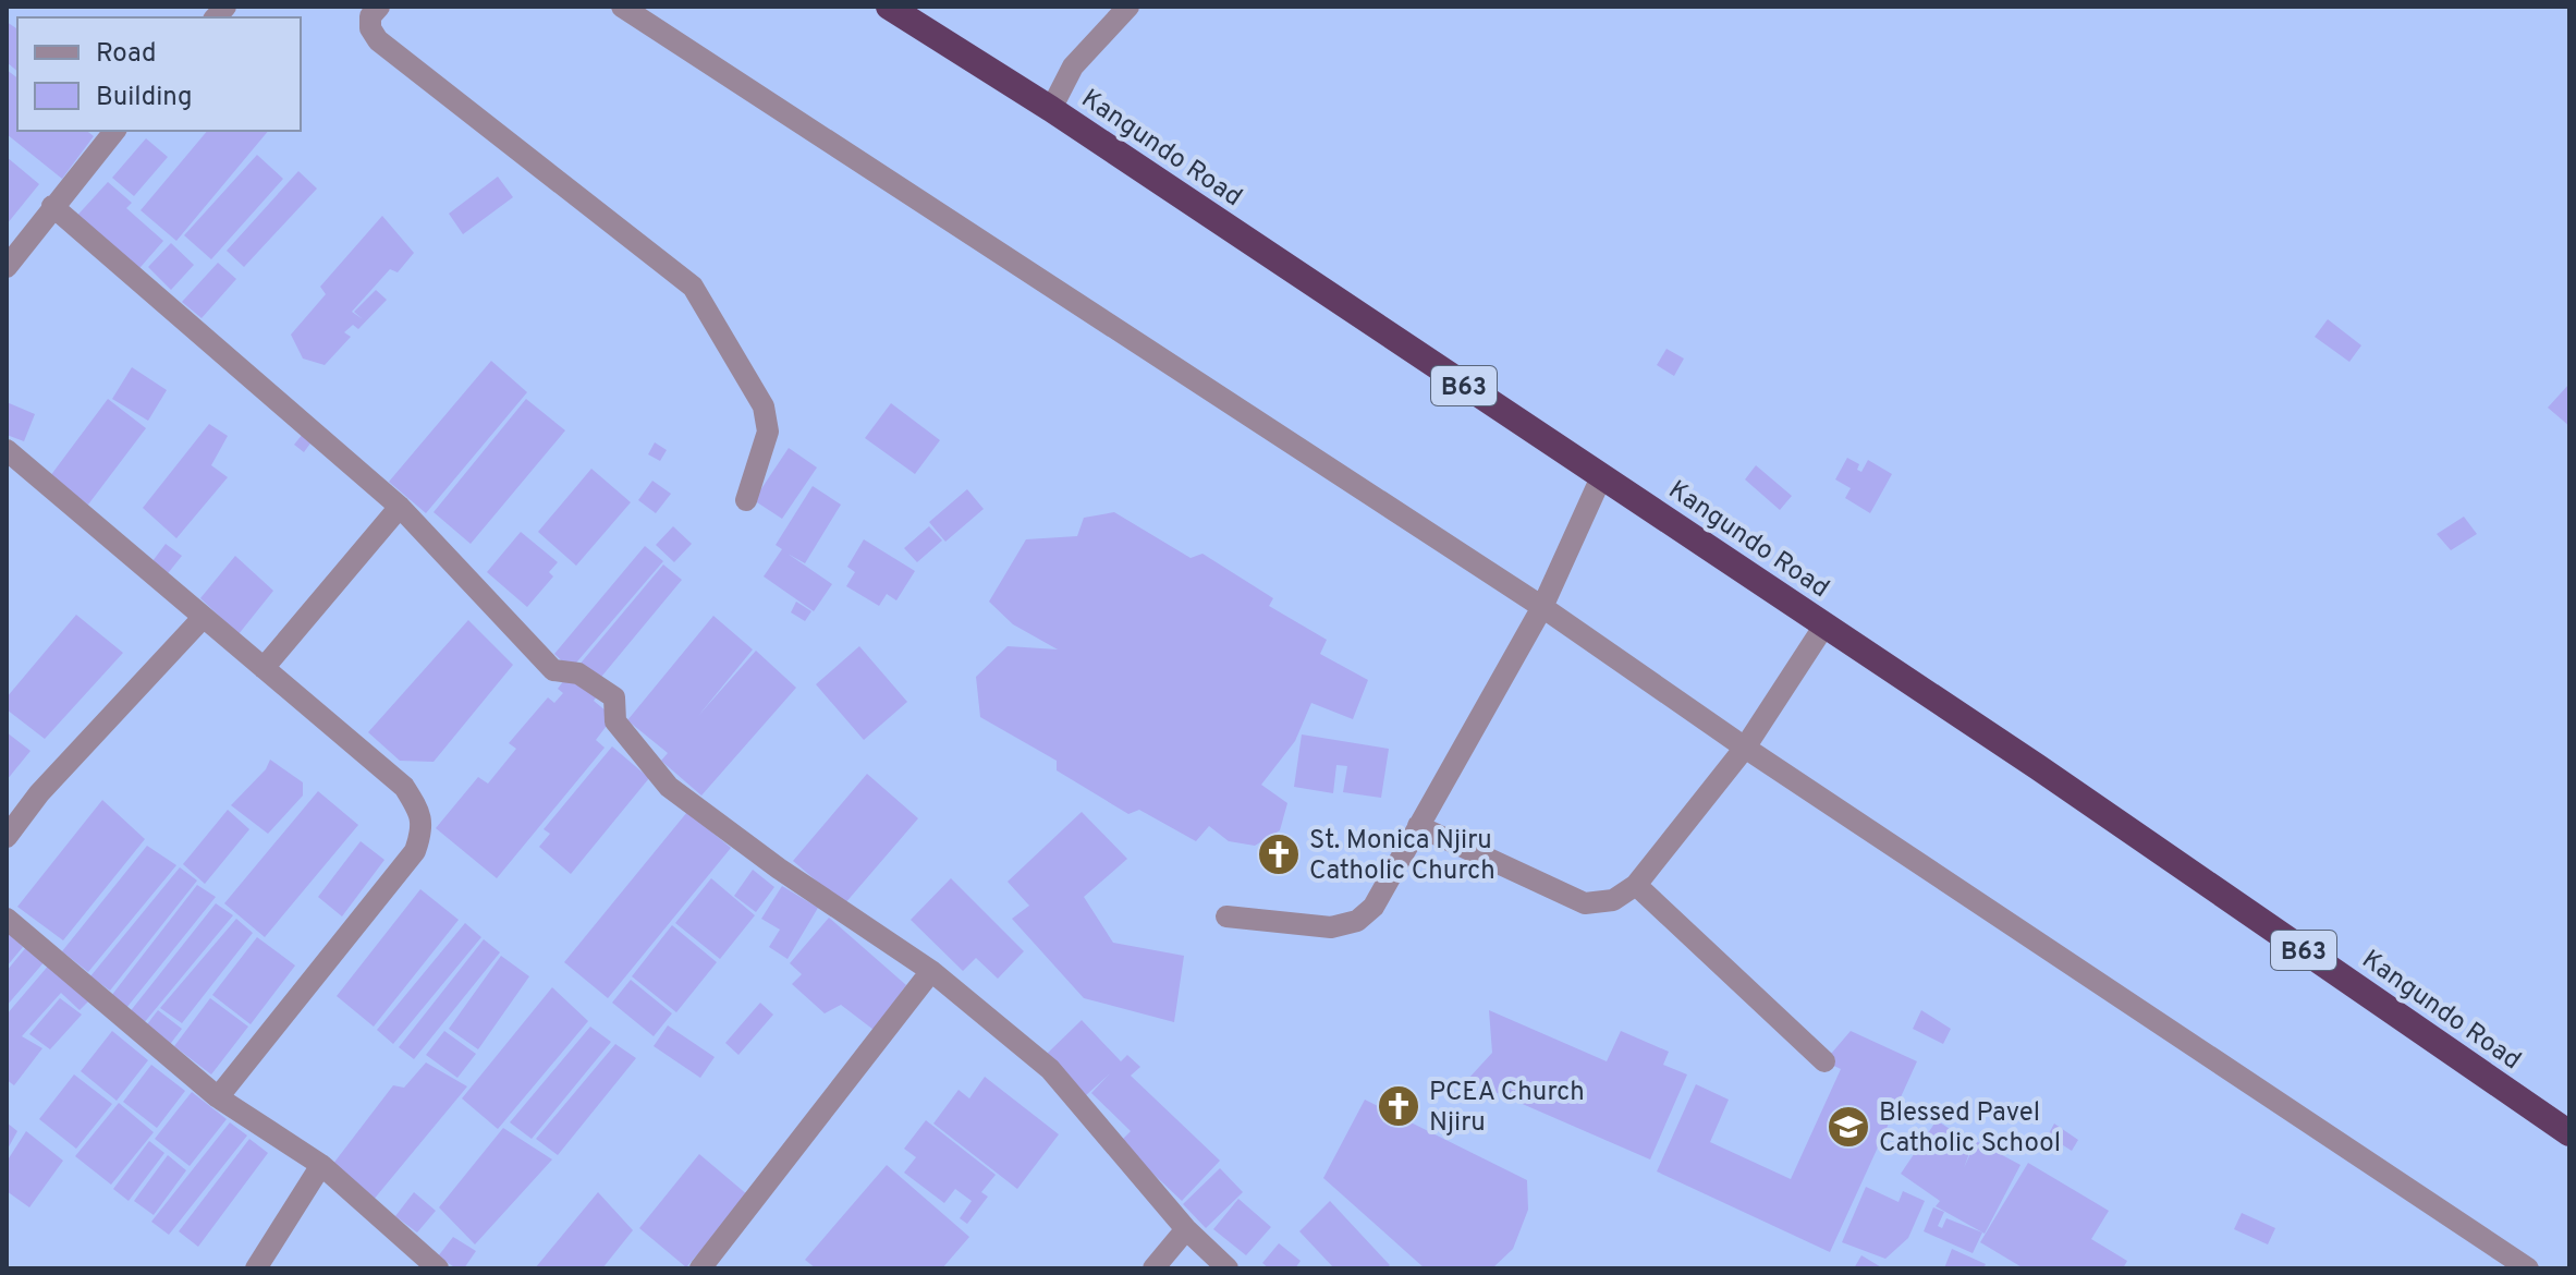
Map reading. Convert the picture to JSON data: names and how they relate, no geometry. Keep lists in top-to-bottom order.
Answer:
{
  "streets": {
    "highway": ["Kangundo Road", "B63"]
  },
  "places": {
    "church": ["St. Monica Njiru Catholic Church", "PCEA Church Njiru"],
    "school or university": ["Blessed Pavel Catholic School"]
  },
  "legend": ["Road", "Building"]
}
